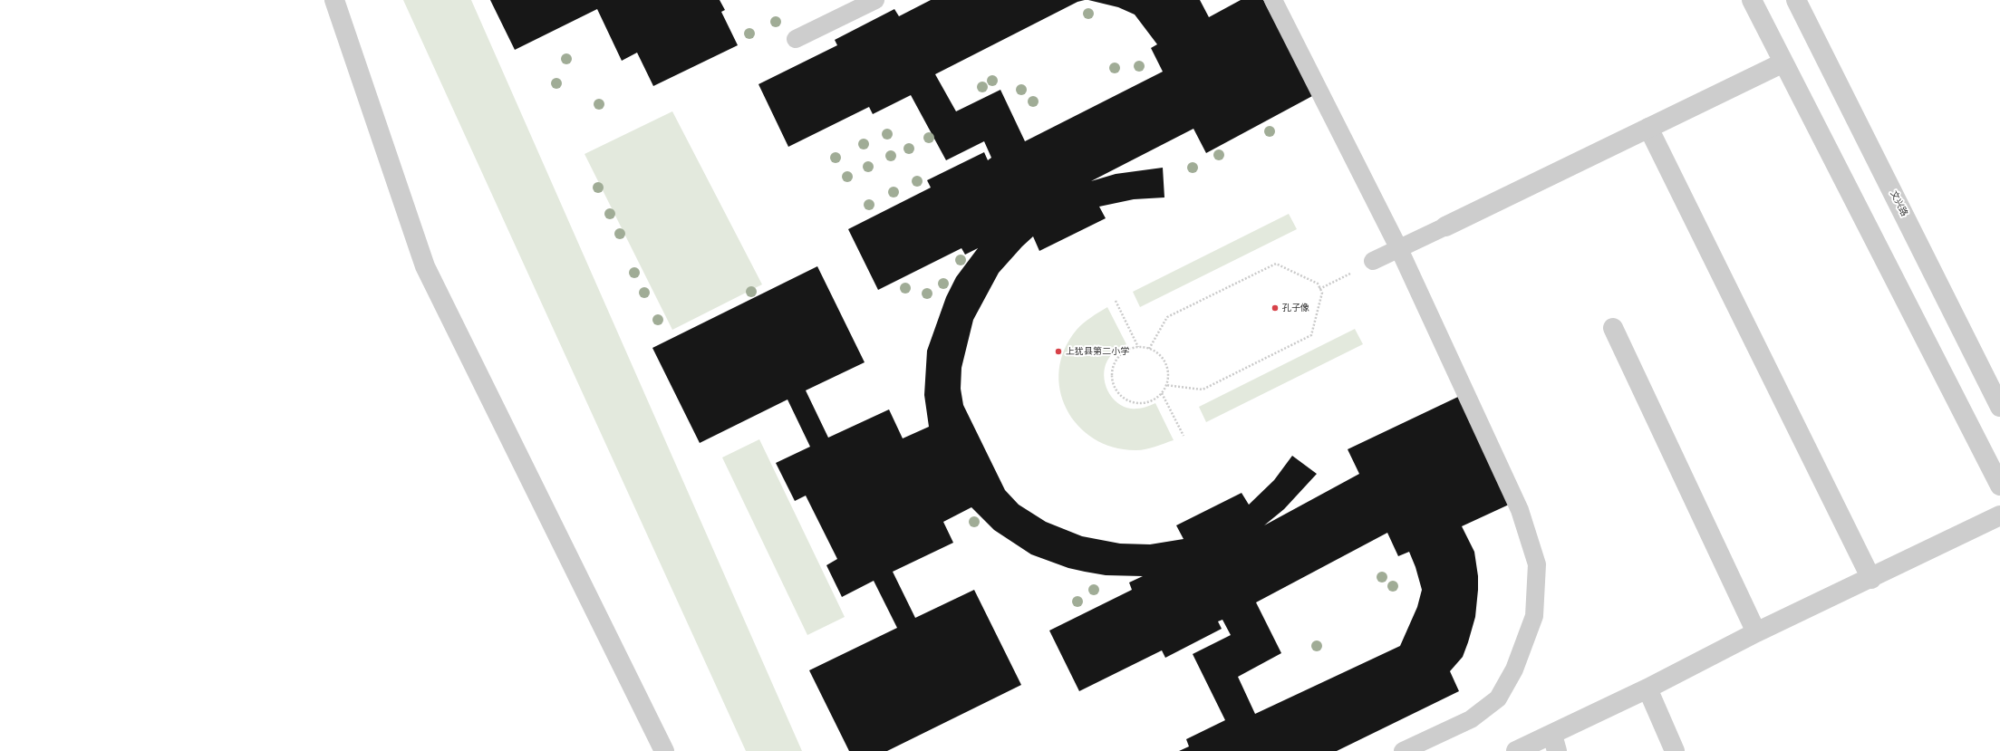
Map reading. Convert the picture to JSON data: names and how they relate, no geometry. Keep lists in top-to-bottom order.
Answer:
{
  "streets": {
    "street": ["文兴路"]
  },
  "places": ["孔子像", "上犹县第二小学"]
}
